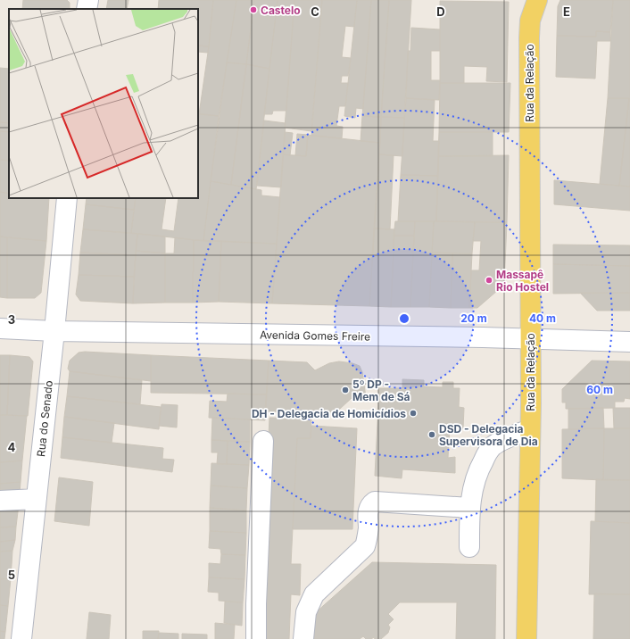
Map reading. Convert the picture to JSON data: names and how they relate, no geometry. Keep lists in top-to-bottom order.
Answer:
{
  "streets": {
    "main road": ["Rua da Relação"],
    "street": ["Avenida Gomes Freire", "Rua do Senado"]
  },
  "crossings": [
    ["Rua da Relação", "Avenida Gomes Freire"],
    ["Avenida Gomes Freire", "Rua do Senado"]
  ],
  "places": [
    "Castelo",
    "Massapê Rio Hostel",
    "5º DP - Mem de Sá",
    "DH - Delegacia de Homicídios",
    "DSD - Delegacia Supervisora de Dia"
  ],
  "grid": {
    "columns": ["C", "D", "E"],
    "rows": ["3", "4", "5"]
  },
  "rings": ["20 m", "40 m", "60 m"]
}
